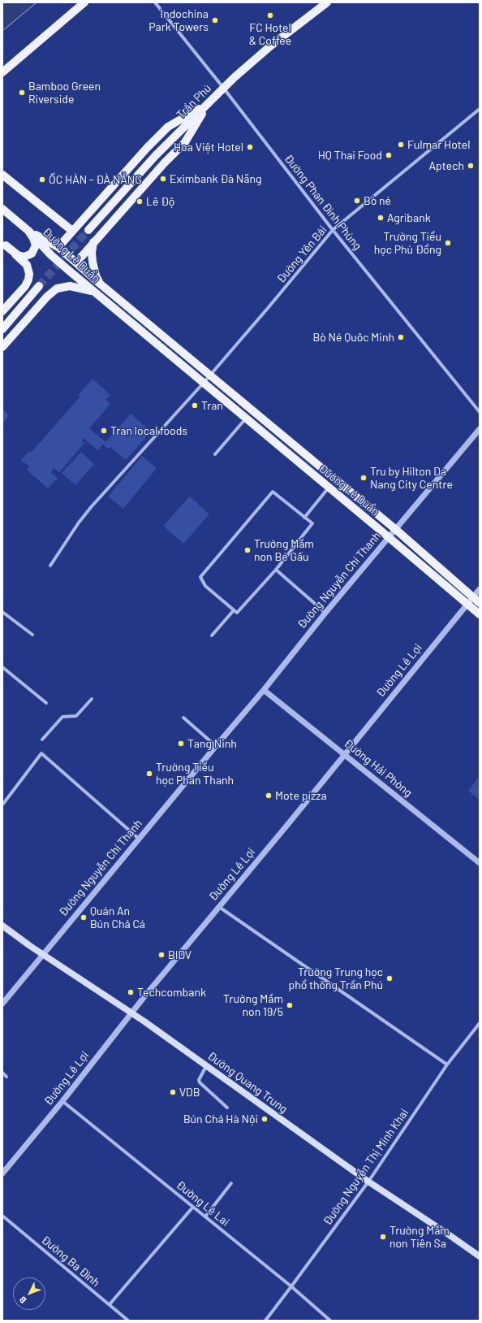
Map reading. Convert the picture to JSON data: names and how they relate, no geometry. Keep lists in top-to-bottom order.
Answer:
{
  "streets": {
    "main road": ["Trần Phú", "Đường Lê Duẩn", "Đường Quang Trung"],
    "street": [
      "Đường Phan Đình Phùng",
      "Đường Yên Bái",
      "Đường Nguyễn Chí Thanh",
      "Đường Lê Lợi",
      "Đường Hải Phòng",
      "Đường Nguyễn Thị Minh Khai",
      "Đường Lê Lai",
      "Đường Ba Đình"
    ]
  },
  "crossings": [
    ["Trần Phú", "Đường Phan Đình Phùng"],
    ["Đường Phan Đình Phùng", "Đường Yên Bái"],
    ["Đường Yên Bái", "Đường Lê Duẩn"],
    ["Đường Lê Duẩn", "Đường Nguyễn Chí Thanh"],
    ["Đường Lê Duẩn", "Đường Lê Lợi"],
    ["Đường Nguyễn Chí Thanh", "Đường Hải Phòng"],
    ["Đường Nguyễn Chí Thanh", "Đường Quang Trung"],
    ["Đường Lê Lợi", "Đường Hải Phòng"],
    ["Đường Lê Lợi", "Đường Quang Trung"],
    ["Đường Lê Lợi", "Đường Lê Lai"],
    ["Đường Quang Trung", "Đường Nguyễn Thị Minh Khai"],
    ["Đường Nguyễn Thị Minh Khai", "Đường Lê Lai"]
  ],
  "places": [
    "FC Hotel & Coffee",
    "Indochina Park Towers",
    "Bamboo Green Riverside",
    "Fulmar Hotel",
    "Hoa Việt Hotel",
    "HQ Thai Food",
    "Aptech",
    "Eximbank Đà Nẵng",
    "ỐC HÀN - ĐÀ NẴNG",
    "Bò né",
    "Lê Độ",
    "Agribank",
    "Trường Tiểu học Phù Đổng",
    "Bò Né Quôc Minh",
    "Tran",
    "Tran local foods",
    "Tru by Hilton Da Nang City Centre",
    "Trường Mầm non Bé Gấu",
    "Tang Ninh",
    "Trường Tiểu học Phan Thanh",
    "Mote pizza",
    "Quán An Bún Chả Cá",
    "BIDV",
    "Trường Trung học phổ thông Trần Phú",
    "Techcombank",
    "Trường Mầm non 19/5",
    "VDB",
    "Bún Chả Hà Nội",
    "Trường Mầm non Tiên Sa"
  ],
  "north": "bottom left"
}
